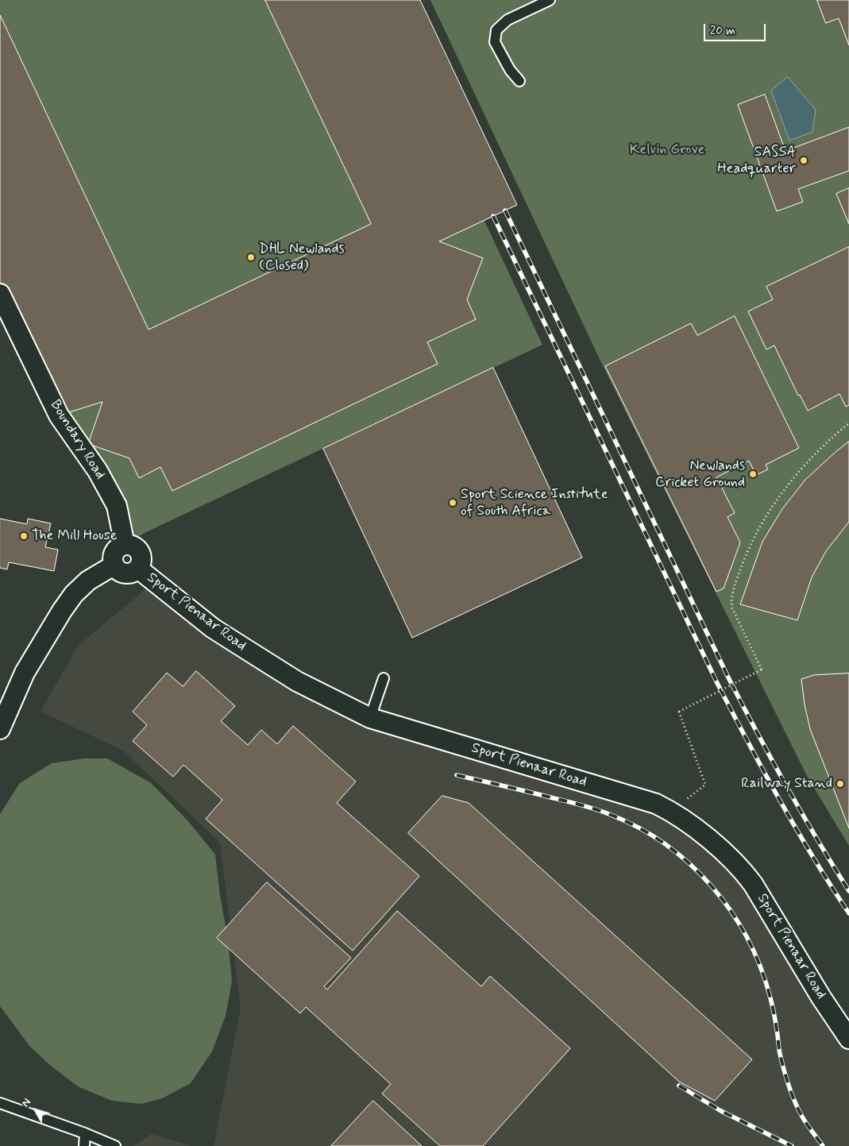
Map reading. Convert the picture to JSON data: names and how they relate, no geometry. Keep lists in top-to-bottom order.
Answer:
{
  "streets": {
    "street": ["Boundary Road", "Sport Pienaar Road"]
  },
  "crossings": [
    ["Boundary Road", "Sport Pienaar Road"]
  ],
  "parks": ["Kelvin Grove"],
  "places": [
    "SASSA Headquarter",
    "DHL Newlands (Closed)",
    "Newlands Cricket Ground",
    "Sport Science Institute of South Africa",
    "The Mill House",
    "Railway Stand"
  ],
  "scale_bar": "20 m",
  "north": "top left"
}
